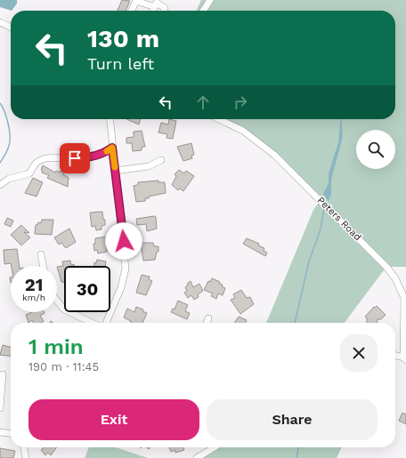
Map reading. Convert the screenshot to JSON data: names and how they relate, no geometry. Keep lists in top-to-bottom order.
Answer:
{
  "streets": {
    "street": ["Peters Road"]
  },
  "page": {
    "turn": ["130 m", "Turn left"],
    "speed": "21 km/h",
    "limit": "30",
    "heading": ["1 min", "190 m · 11:45"],
    "buttons": ["Exit", "Share"]
  }
}
